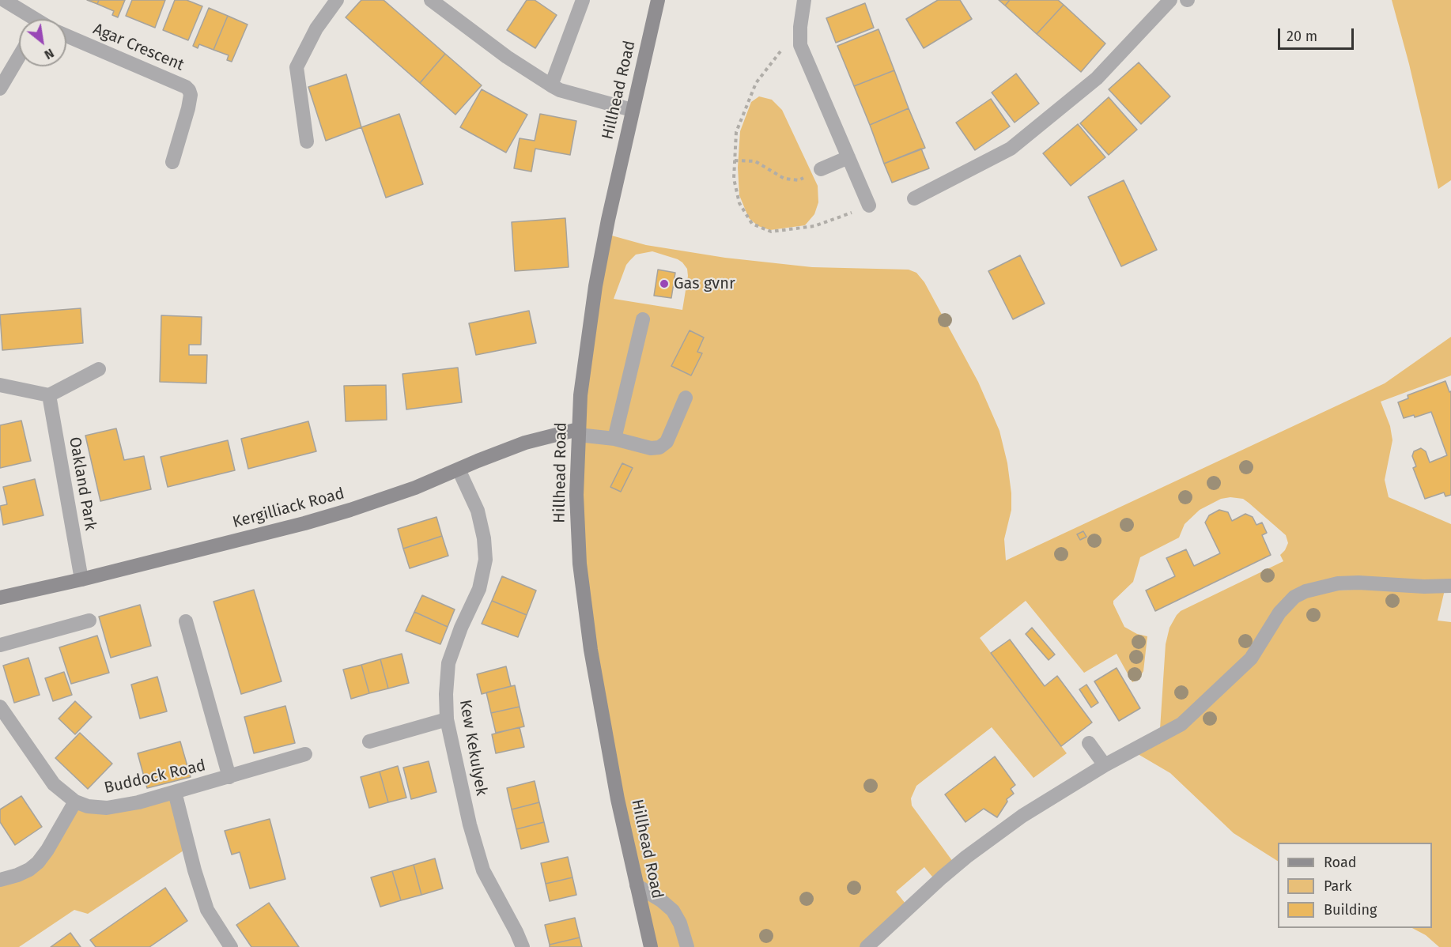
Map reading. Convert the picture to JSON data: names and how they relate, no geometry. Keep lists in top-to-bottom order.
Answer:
{
  "streets": {
    "street": [
      "Agar Crescent",
      "Hillhead Road",
      "Oakland Park",
      "Kergilliack Road",
      "Kew Kekulyek",
      "Buddock Road"
    ]
  },
  "crossings": [
    ["Hillhead Road", "Kergilliack Road"],
    ["Oakland Park", "Kergilliack Road"],
    ["Kergilliack Road", "Kew Kekulyek"]
  ],
  "places": ["Gas gvnr"],
  "legend": ["Road", "Park", "Building"],
  "scale_bar": "20 m",
  "north": "bottom right"
}
